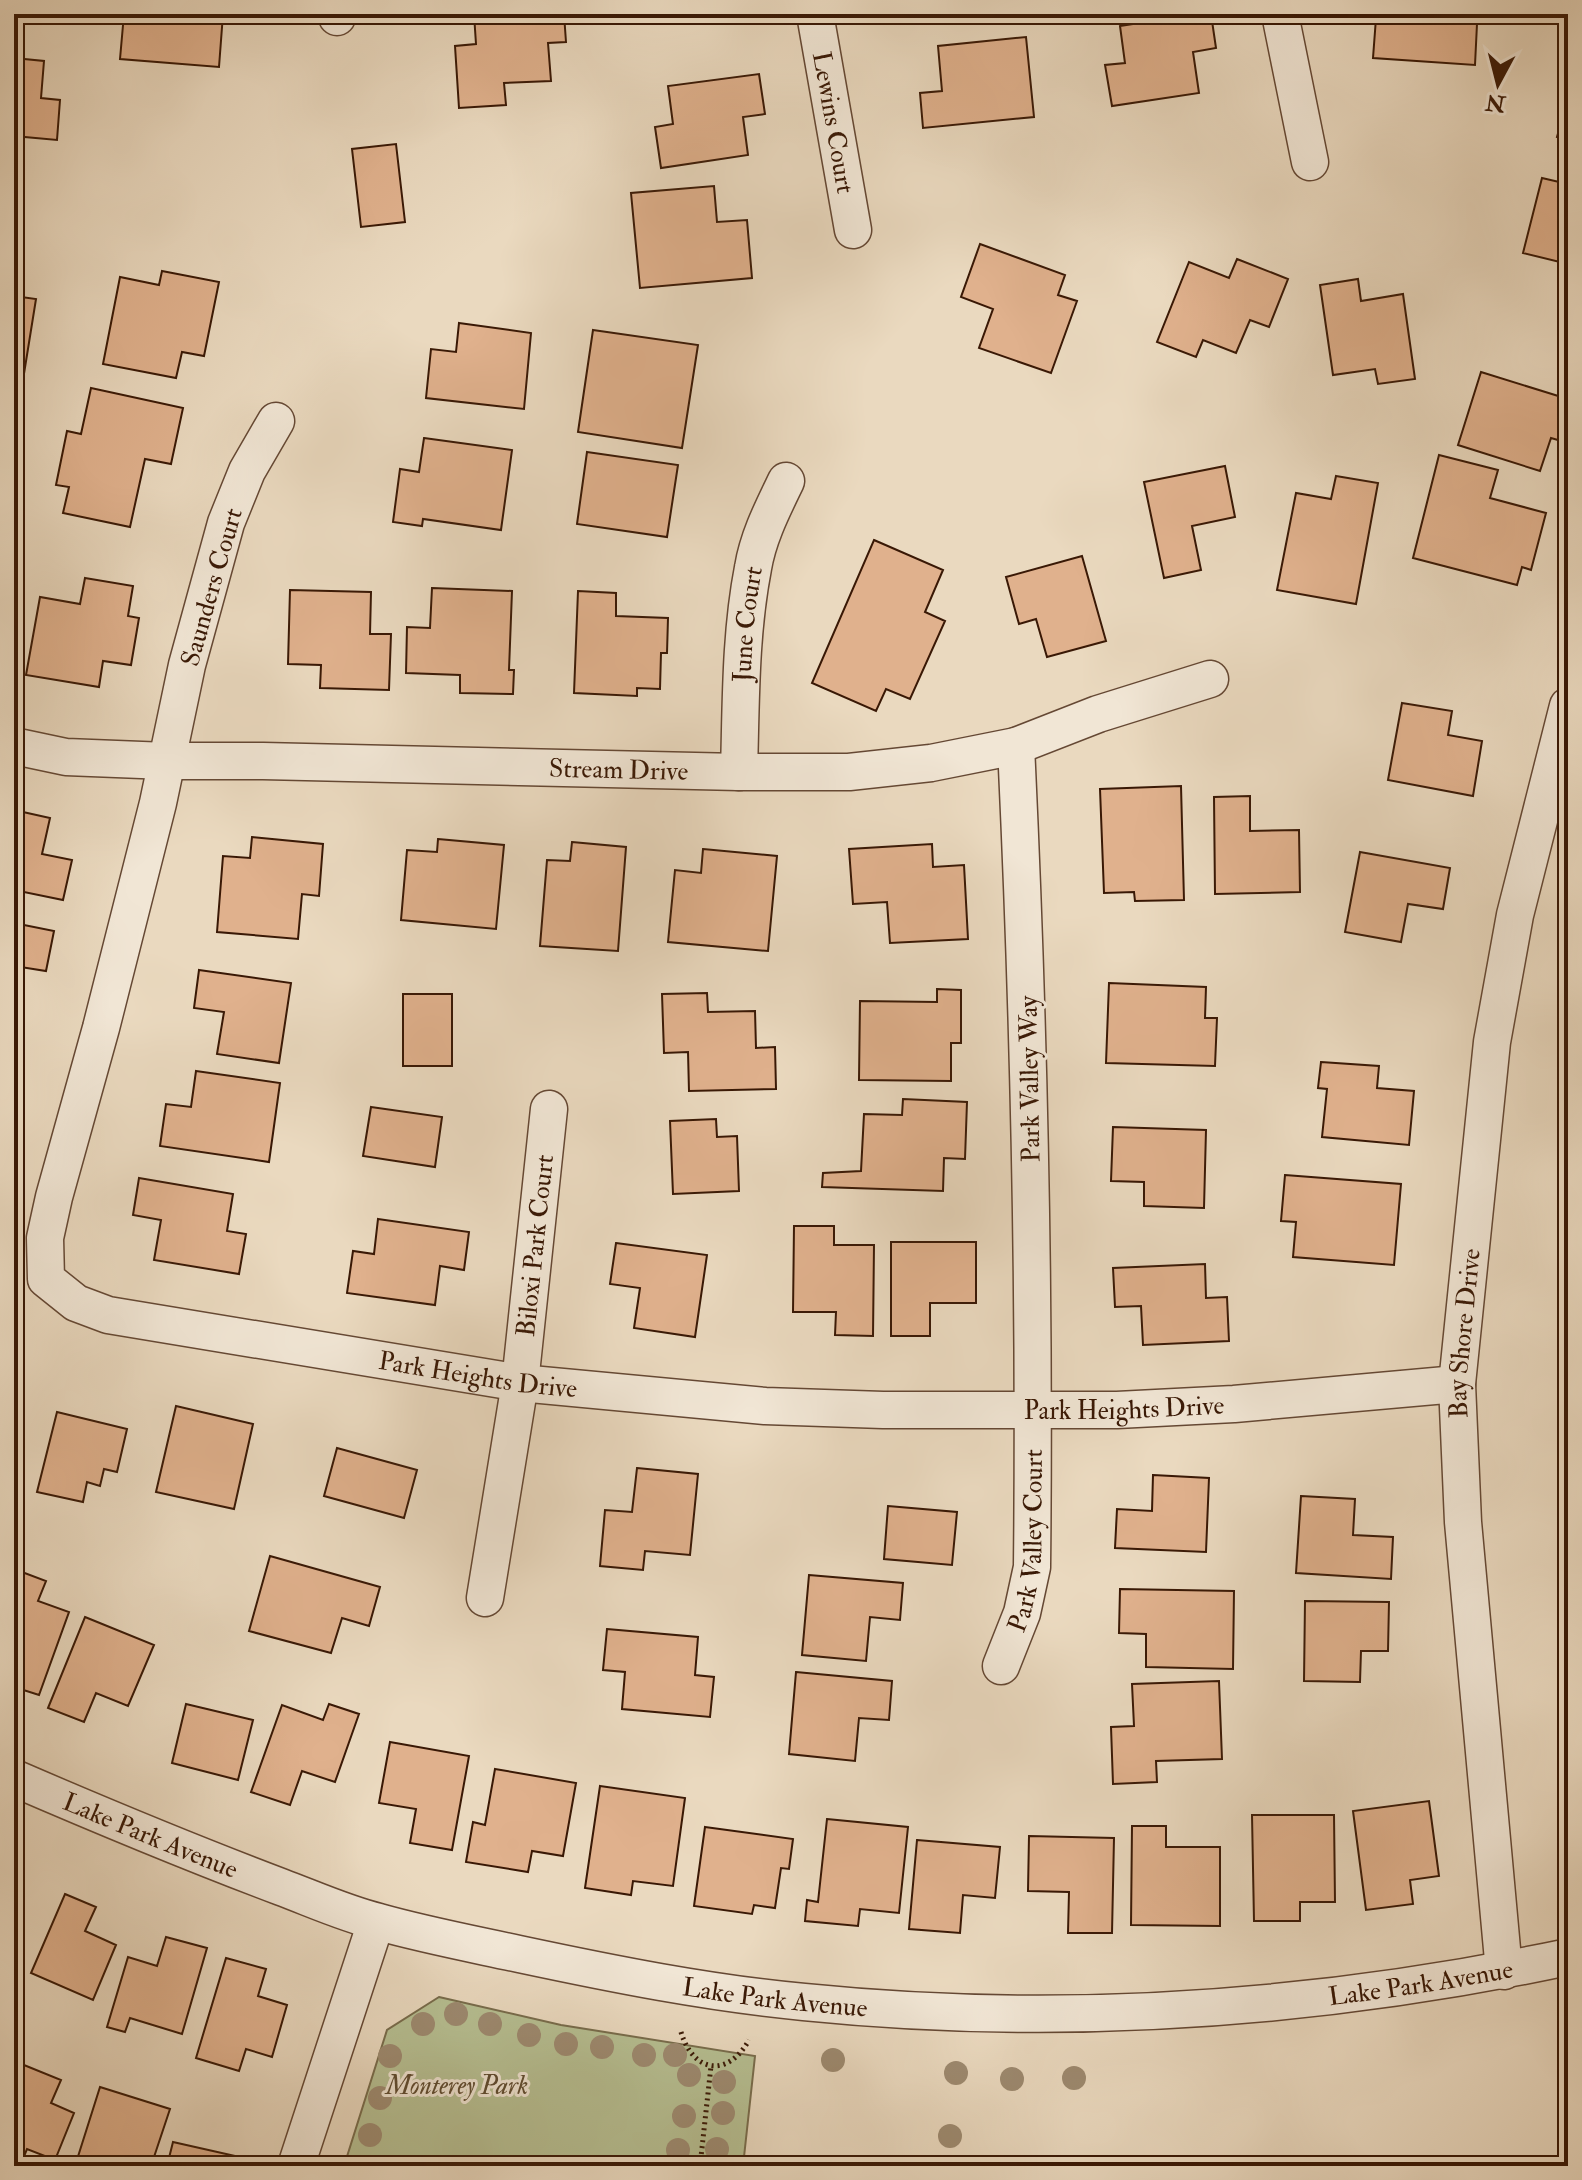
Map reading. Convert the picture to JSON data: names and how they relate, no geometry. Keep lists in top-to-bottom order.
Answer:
{
  "streets": {
    "street": [
      "Lewins Court",
      "Saunders Court",
      "June Court",
      "Stream Drive",
      "Park Valley Way",
      "Biloxi Park Court",
      "Bay Shore Drive",
      "Park Heights Drive",
      "Park Valley Court",
      "Lake Park Avenue"
    ]
  },
  "crossings": [
    ["Saunders Court", "Stream Drive"],
    ["Saunders Court", "Park Heights Drive"],
    ["June Court", "Stream Drive"],
    ["Stream Drive", "Park Valley Way"],
    ["Stream Drive", "Park Heights Drive"],
    ["Park Valley Way", "Park Heights Drive"],
    ["Park Valley Way", "Park Valley Court"],
    ["Biloxi Park Court", "Park Heights Drive"],
    ["Bay Shore Drive", "Park Heights Drive"],
    ["Bay Shore Drive", "Lake Park Avenue"],
    ["Park Heights Drive", "Park Valley Court"]
  ],
  "parks": ["Monterey Park"],
  "north": "bottom"
}
